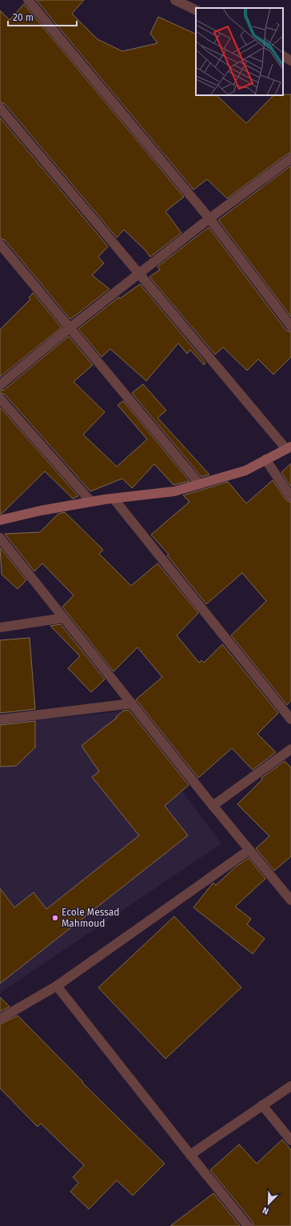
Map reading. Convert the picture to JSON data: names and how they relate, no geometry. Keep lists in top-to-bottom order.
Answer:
{
  "places": ["Ecole Messad Mahmoud"],
  "scale_bar": "20 m",
  "north": "bottom left"
}
